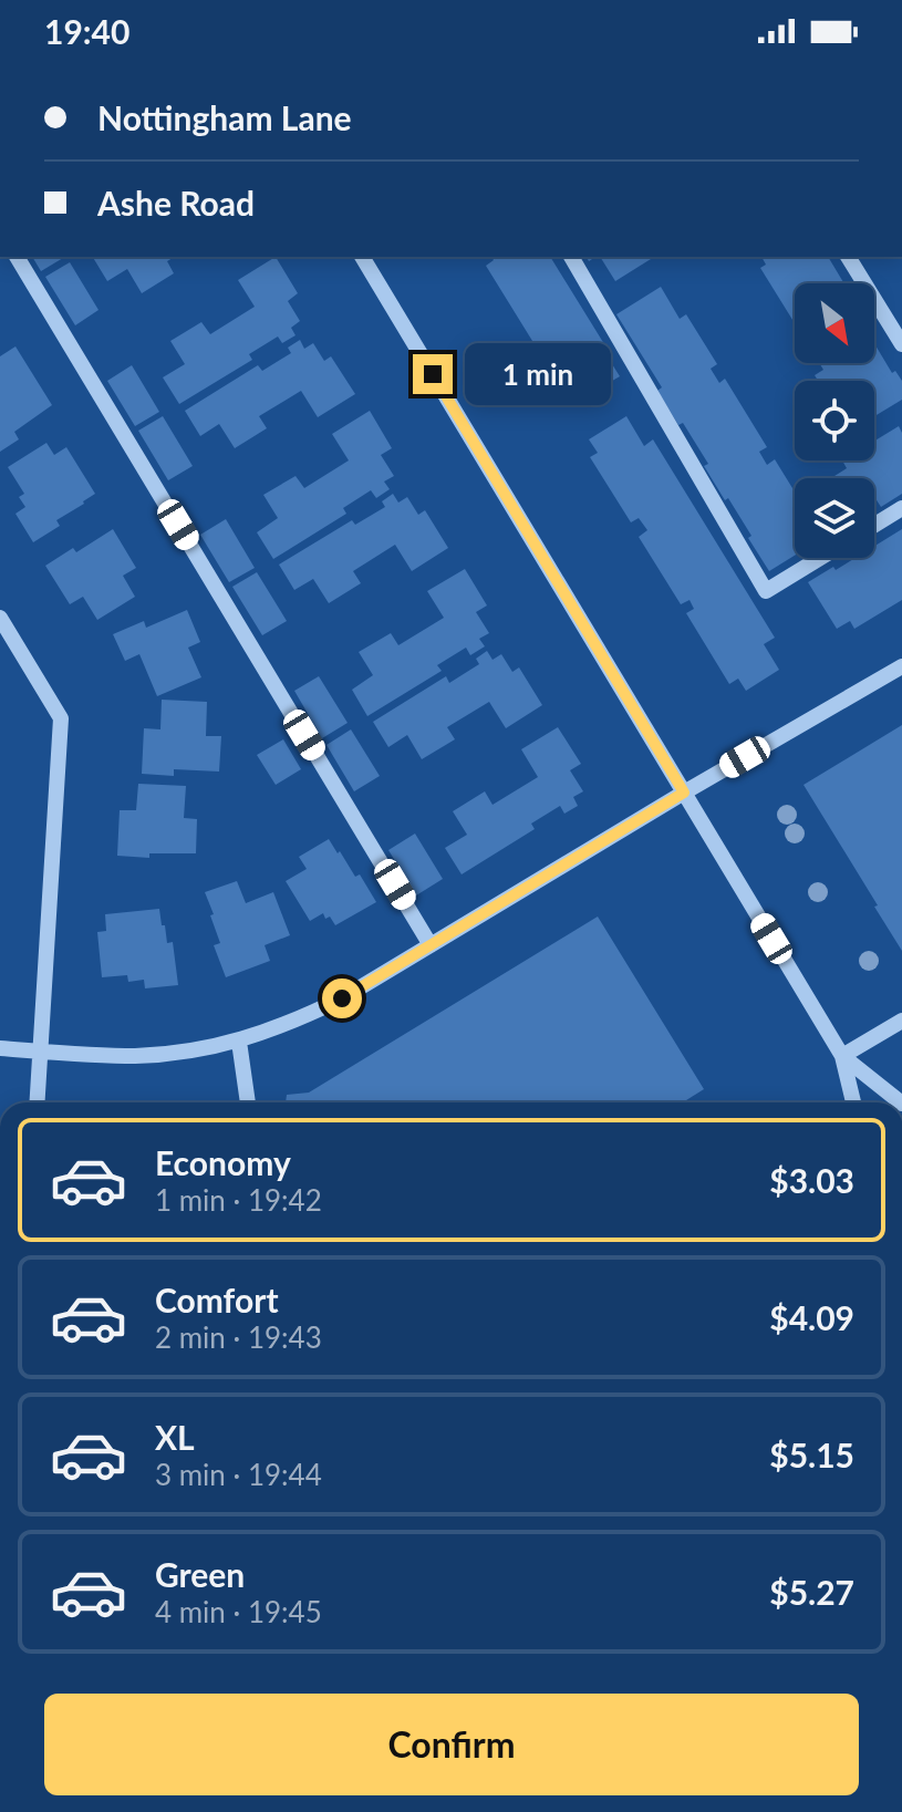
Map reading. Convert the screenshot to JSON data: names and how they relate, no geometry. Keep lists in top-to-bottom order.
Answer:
{
  "north": "bottom right",
  "page": {
    "status": "19:40",
    "banner": ["Nottingham Lane", "Ashe Road"],
    "bubble": "1 min",
    "list": [
      {
        "name": "Economy",
        "note": "1 min · 19:42",
        "value": "$3.03"
      },
      {
        "name": "Comfort",
        "note": "2 min · 19:43",
        "value": "$4.09"
      },
      {
        "name": "XL",
        "note": "3 min · 19:44",
        "value": "$5.15"
      },
      {
        "name": "Green",
        "note": "4 min · 19:45",
        "value": "$5.27"
      }
    ],
    "buttons": "Confirm"
  }
}
